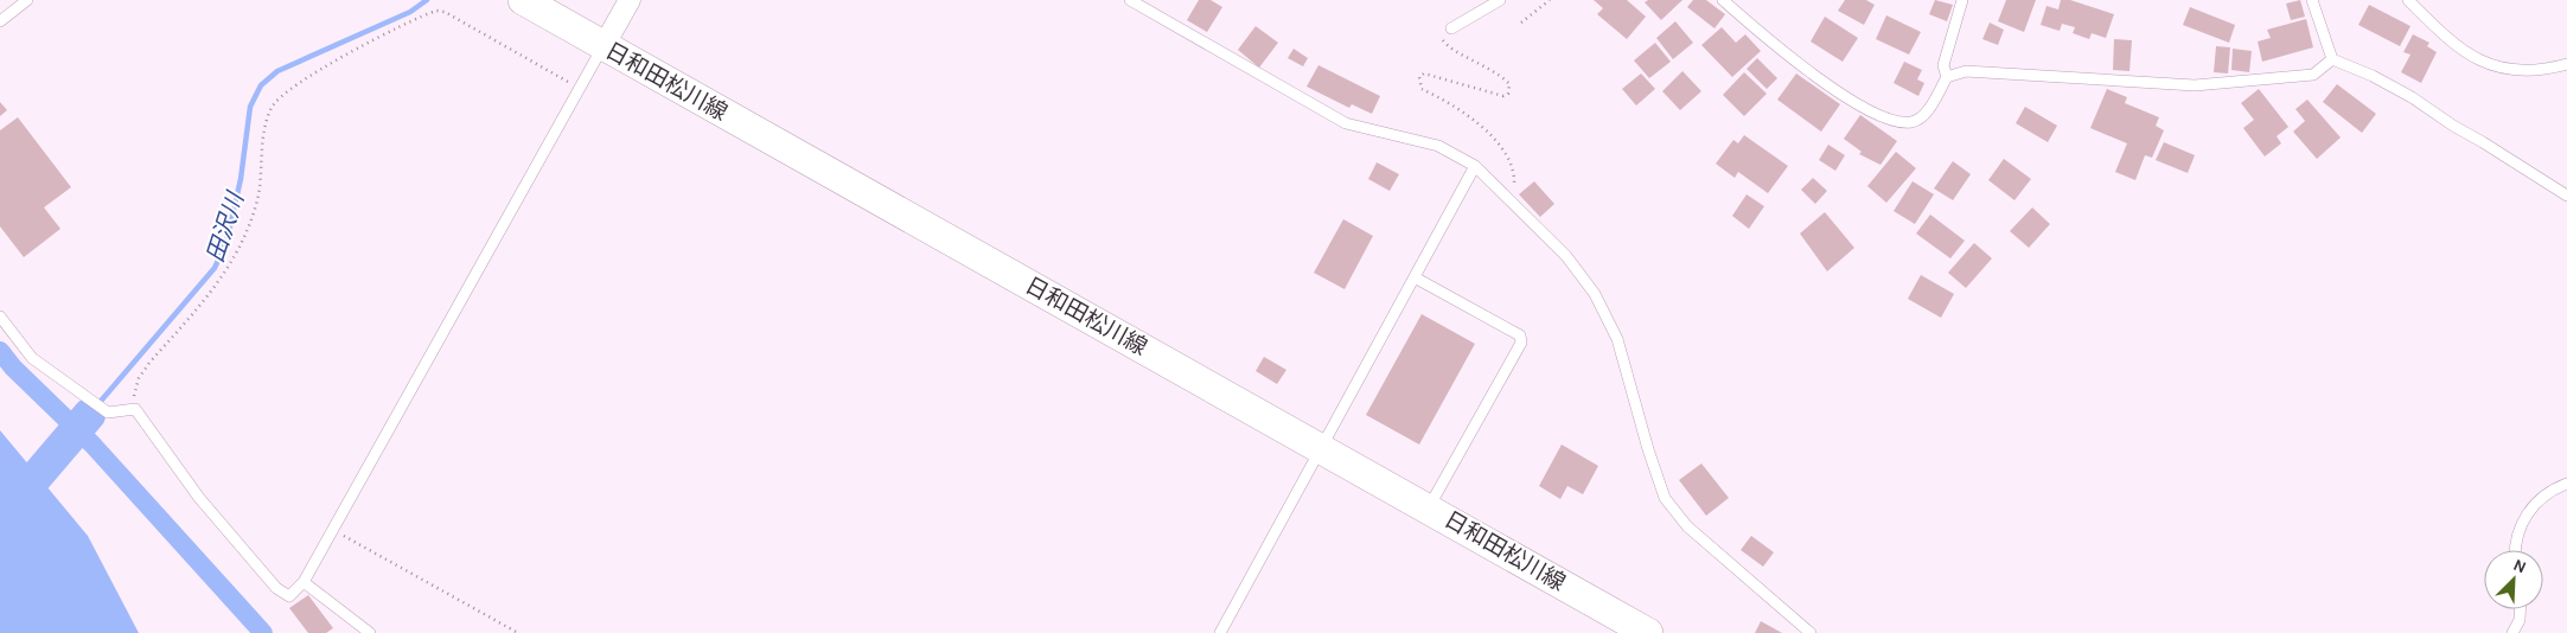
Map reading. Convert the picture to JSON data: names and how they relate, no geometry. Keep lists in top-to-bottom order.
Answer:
{
  "streets": {
    "main road": ["日和田松川線"]
  },
  "water": ["田沢川"],
  "north": "top right"
}
